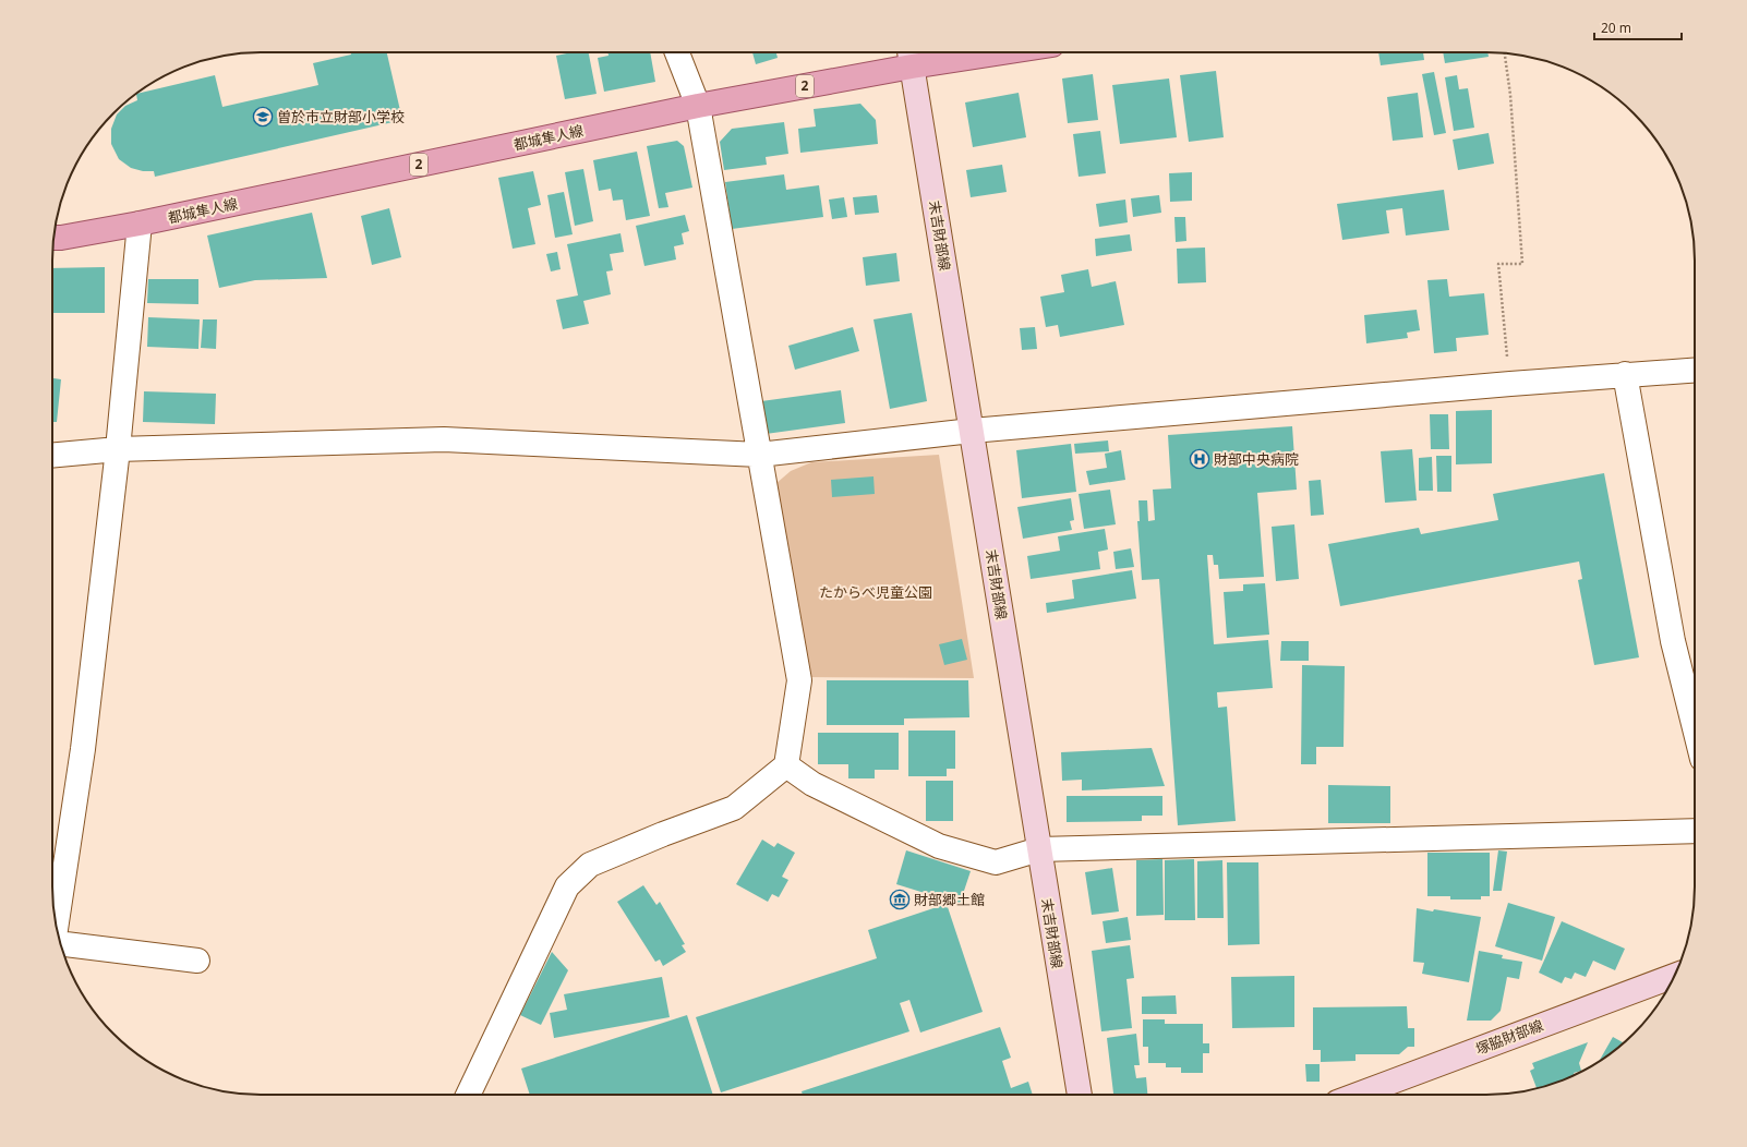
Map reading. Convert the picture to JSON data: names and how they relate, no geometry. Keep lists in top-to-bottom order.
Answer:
{
  "streets": {
    "main road": [
      "2",
      "都城隼人線",
      "末吉財部線",
      "塚脇財部線"
    ]
  },
  "crossings": [
    ["都城隼人線", "末吉財部線"]
  ],
  "parks": ["たからべ児童公園"],
  "places": {
    "school or university": ["曽於市立財部小学校"],
    "hospital": ["財部中央病院"],
    "museum": ["財部郷土館"]
  },
  "scale_bar": "20 m"
}
